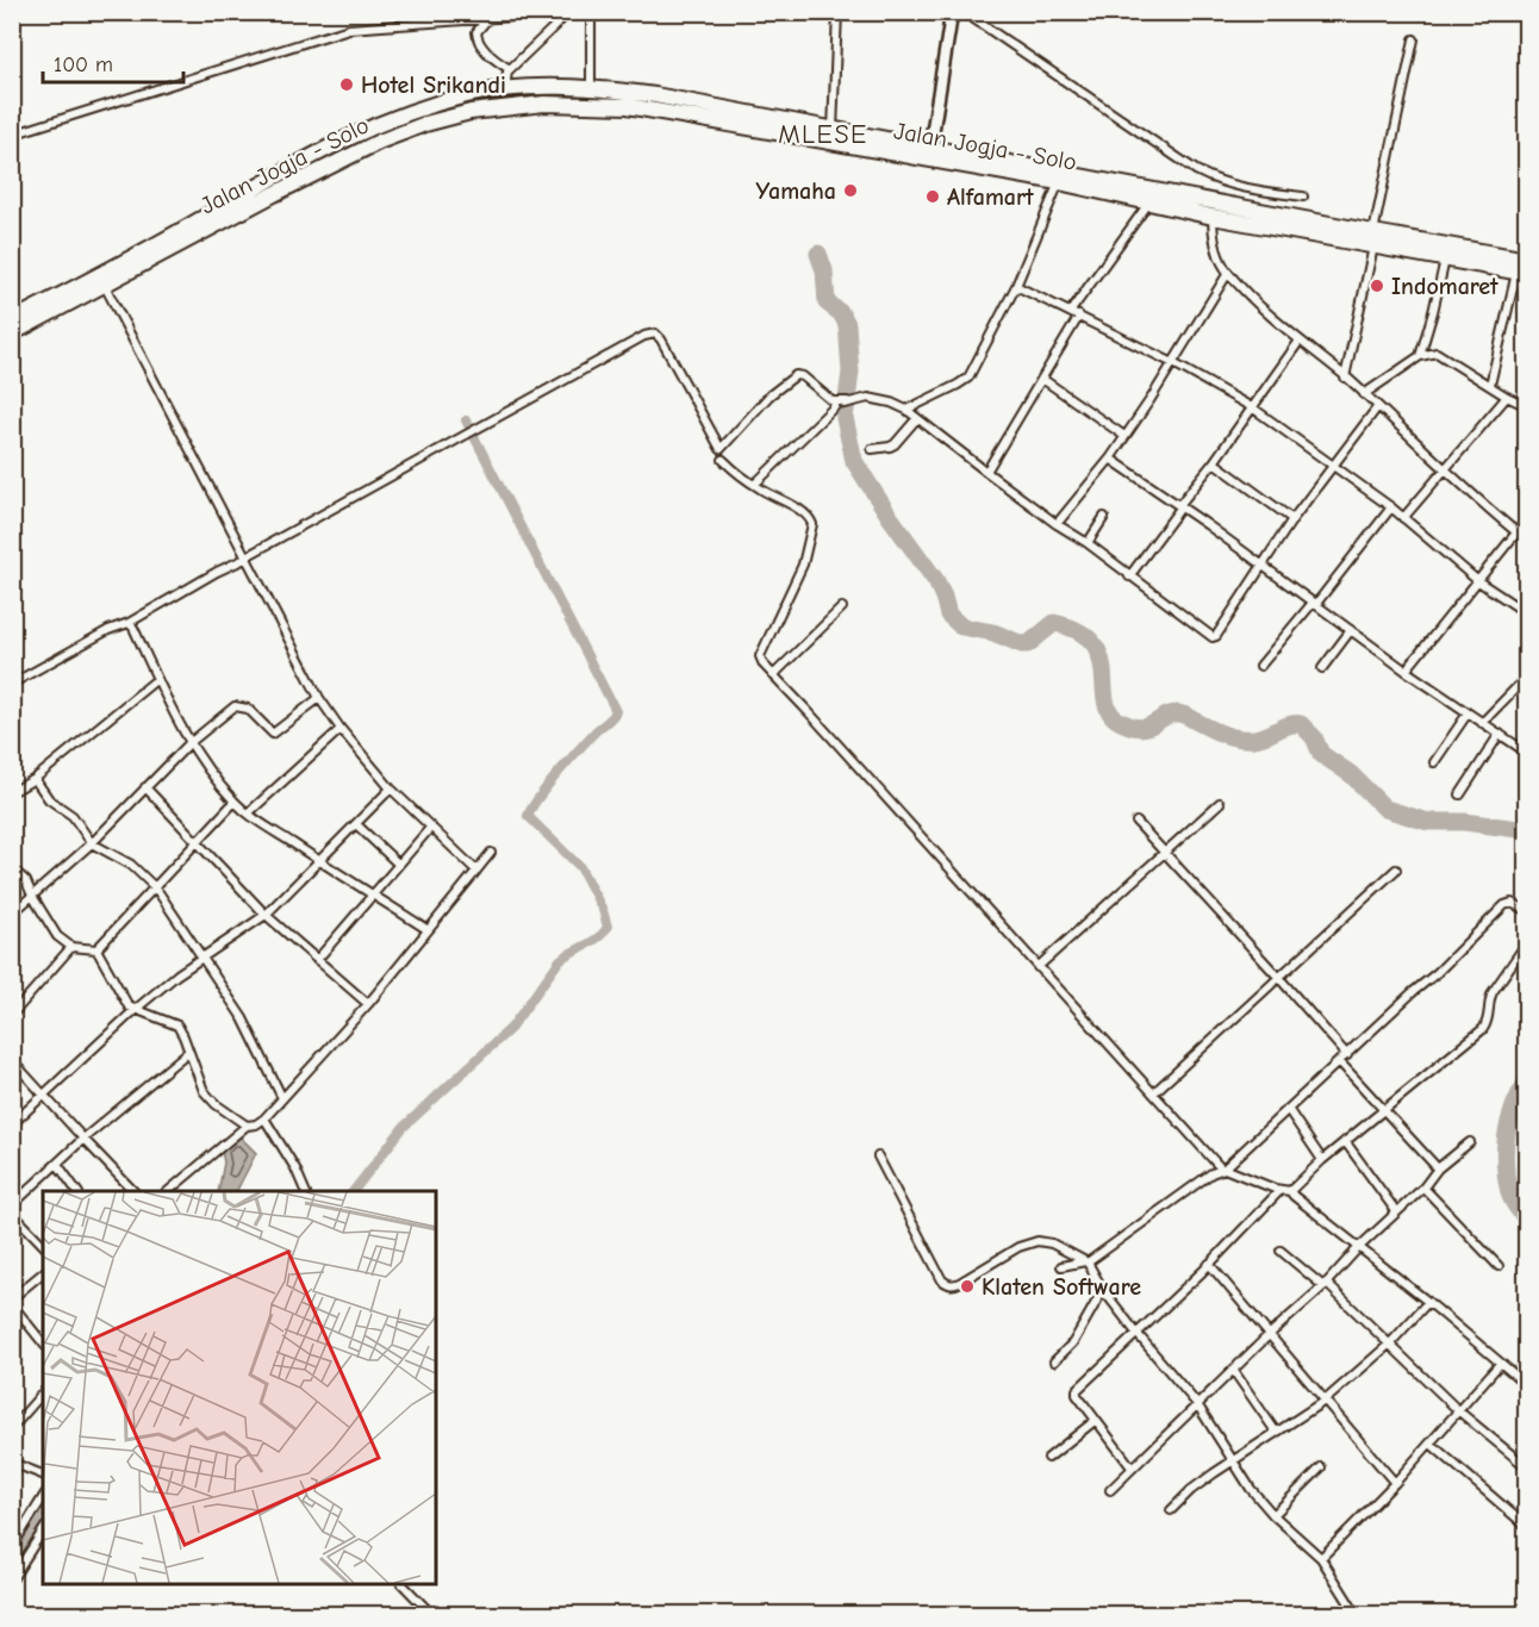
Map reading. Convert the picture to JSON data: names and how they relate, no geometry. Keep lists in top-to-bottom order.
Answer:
{
  "streets": {
    "highway": ["Jalan Jogja - Solo"]
  },
  "districts": ["MLESE"],
  "places": [
    "Hotel Srikandi",
    "Yamaha",
    "Alfamart",
    "Indomaret",
    "Klaten Software"
  ],
  "scale_bar": "100 m"
}
